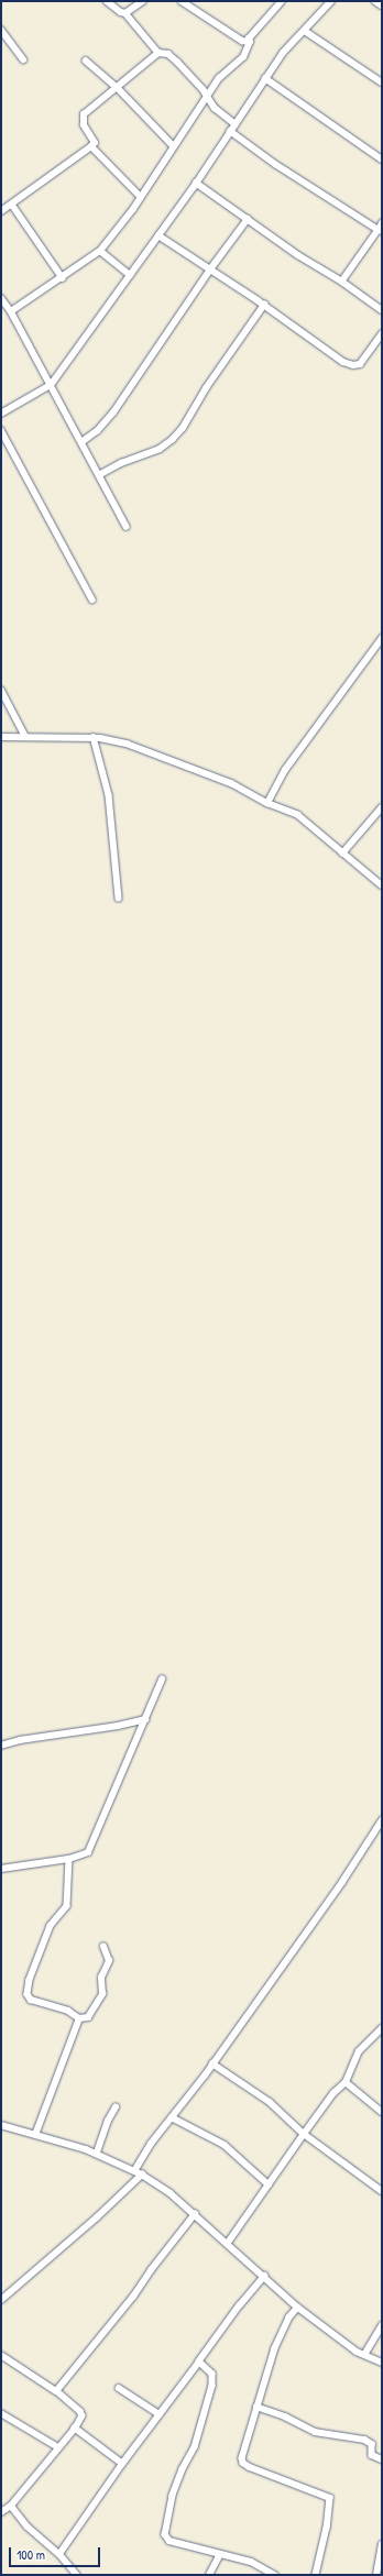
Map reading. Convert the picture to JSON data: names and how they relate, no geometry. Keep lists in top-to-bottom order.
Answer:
{
  "scale_bar": "100 m"
}
